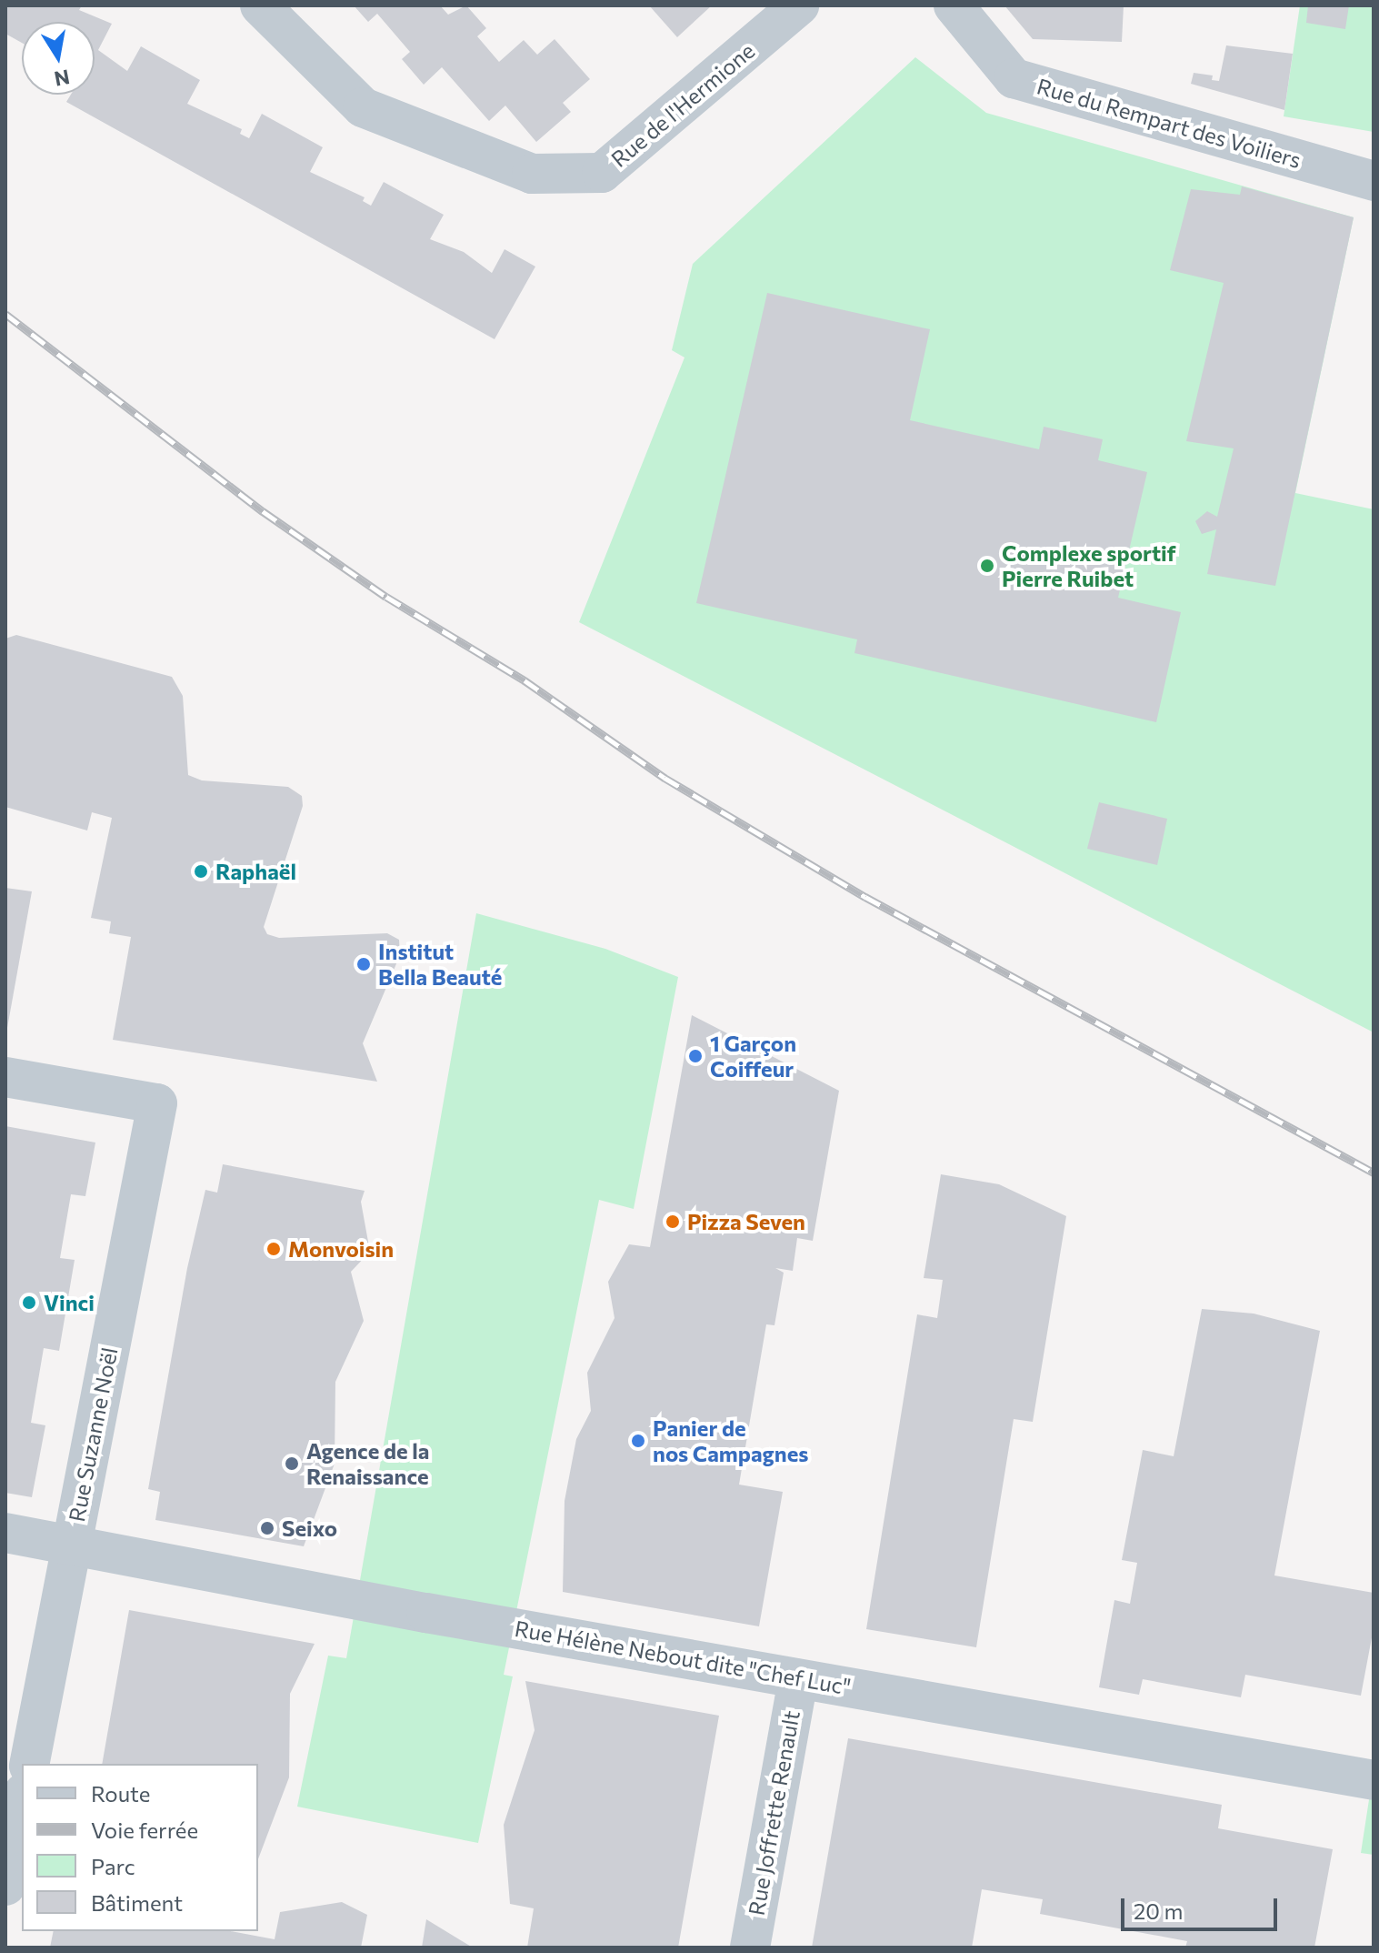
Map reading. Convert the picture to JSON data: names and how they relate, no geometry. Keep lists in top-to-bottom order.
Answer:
{
  "streets": {
    "street": [
      "Rue de l'Hermione",
      "Rue du Rempart des Voiliers",
      "Rue Suzanne Noël",
      "Rue Hélène Nebout dite \"Chef Luc\"",
      "Rue Joffrette Renault"
    ]
  },
  "crossings": [
    ["Rue Suzanne Noël", "Rue Hélène Nebout dite \"Chef Luc\""],
    ["Rue Hélène Nebout dite \"Chef Luc\"", "Rue Joffrette Renault"]
  ],
  "places": [
    "Complexe sportif Pierre Ruibet",
    "Raphaël",
    "Institut Bella Beauté",
    "1 Garçon Coiffeur",
    "Pizza Seven",
    "Monvoisin",
    "Vinci",
    "Panier de nos Campagnes",
    "Agence de la Renaissance",
    "Seixo"
  ],
  "legend": [
    "Route",
    "Voie ferrée",
    "Parc",
    "Bâtiment"
  ],
  "scale_bar": "20 m",
  "north": "bottom"
}
